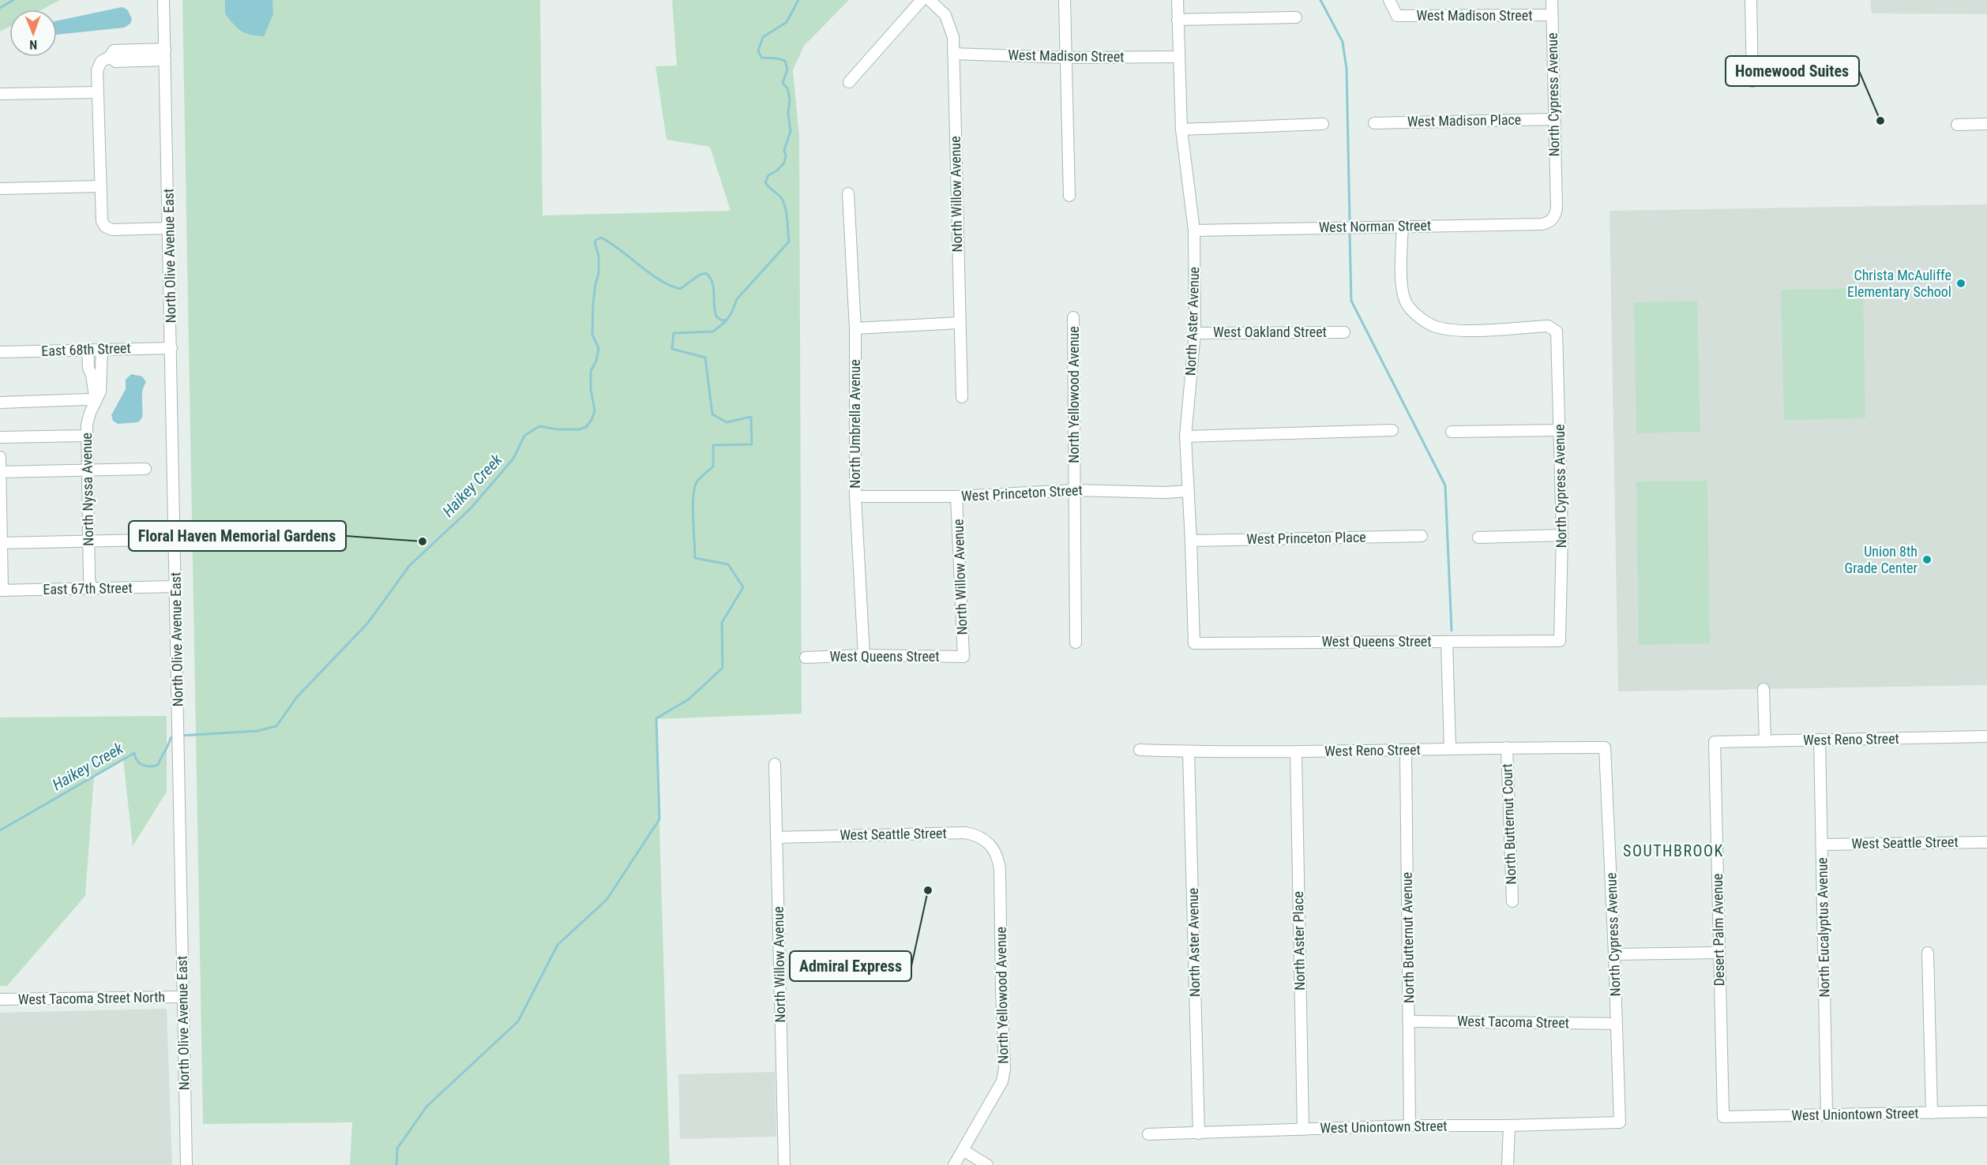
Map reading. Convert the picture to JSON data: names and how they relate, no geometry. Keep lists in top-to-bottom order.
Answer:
{
  "streets": {
    "street": [
      "West Madison Street",
      "North Cypress Avenue",
      "West Madison Place",
      "North Willow Avenue",
      "West Norman Street",
      "North Olive Avenue East",
      "North Aster Avenue",
      "West Oakland Street",
      "East 68th Street",
      "North Yellowood Avenue",
      "North Umbrella Avenue",
      "North Nyssa Avenue",
      "West Princeton Street",
      "West Princeton Place",
      "East 67th Street",
      "West Queens Street",
      "West Reno Street",
      "North Butternut Court",
      "West Seattle Street",
      "North Eucalyptus Avenue",
      "Desert Palm Avenue",
      "North Butternut Avenue",
      "North Aster Place",
      "West Tacoma Street North",
      "West Tacoma Street",
      "West Uniontown Street"
    ]
  },
  "crossings": [
    ["West Madison Street", "North Cypress Avenue"],
    ["West Madison Street", "North Willow Avenue"],
    ["West Madison Street", "North Aster Avenue"],
    ["North Cypress Avenue", "West Madison Place"],
    ["North Cypress Avenue", "West Norman Street"],
    ["North Cypress Avenue", "West Queens Street"],
    ["North Cypress Avenue", "West Reno Street"],
    ["North Cypress Avenue", "West Tacoma Street"],
    ["North Cypress Avenue", "West Uniontown Street"],
    ["North Willow Avenue", "West Princeton Street"],
    ["North Willow Avenue", "West Queens Street"],
    ["North Willow Avenue", "West Seattle Street"],
    ["West Norman Street", "North Aster Avenue"],
    ["North Olive Avenue East", "East 68th Street"],
    ["North Olive Avenue East", "East 67th Street"],
    ["North Olive Avenue East", "West Tacoma Street North"],
    ["North Aster Avenue", "West Oakland Street"],
    ["North Aster Avenue", "West Princeton Street"],
    ["North Aster Avenue", "West Princeton Place"],
    ["North Aster Avenue", "West Queens Street"],
    ["North Aster Avenue", "West Reno Street"],
    ["North Aster Avenue", "West Uniontown Street"],
    ["East 68th Street", "North Nyssa Avenue"],
    ["North Yellowood Avenue", "West Princeton Street"],
    ["North Yellowood Avenue", "West Seattle Street"],
    ["North Umbrella Avenue", "West Princeton Street"],
    ["North Umbrella Avenue", "West Queens Street"],
    ["North Nyssa Avenue", "East 67th Street"],
    ["West Reno Street", "North Butternut Court"],
    ["West Reno Street", "North Eucalyptus Avenue"],
    ["West Reno Street", "Desert Palm Avenue"],
    ["West Reno Street", "North Butternut Avenue"],
    ["West Reno Street", "North Aster Place"],
    ["West Seattle Street", "North Eucalyptus Avenue"],
    ["North Eucalyptus Avenue", "West Uniontown Street"],
    ["Desert Palm Avenue", "West Uniontown Street"],
    ["North Butternut Avenue", "West Tacoma Street"],
    ["North Butternut Avenue", "West Uniontown Street"],
    ["North Aster Place", "West Uniontown Street"]
  ],
  "districts": ["SOUTHBROOK"],
  "water": ["Haikey Creek"],
  "places": [
    "Homewood Suites",
    "Christa McAuliffe Elementary School",
    "Floral Haven Memorial Gardens",
    "Union 8th Grade Center",
    "Admiral Express"
  ],
  "north": "bottom"
}
